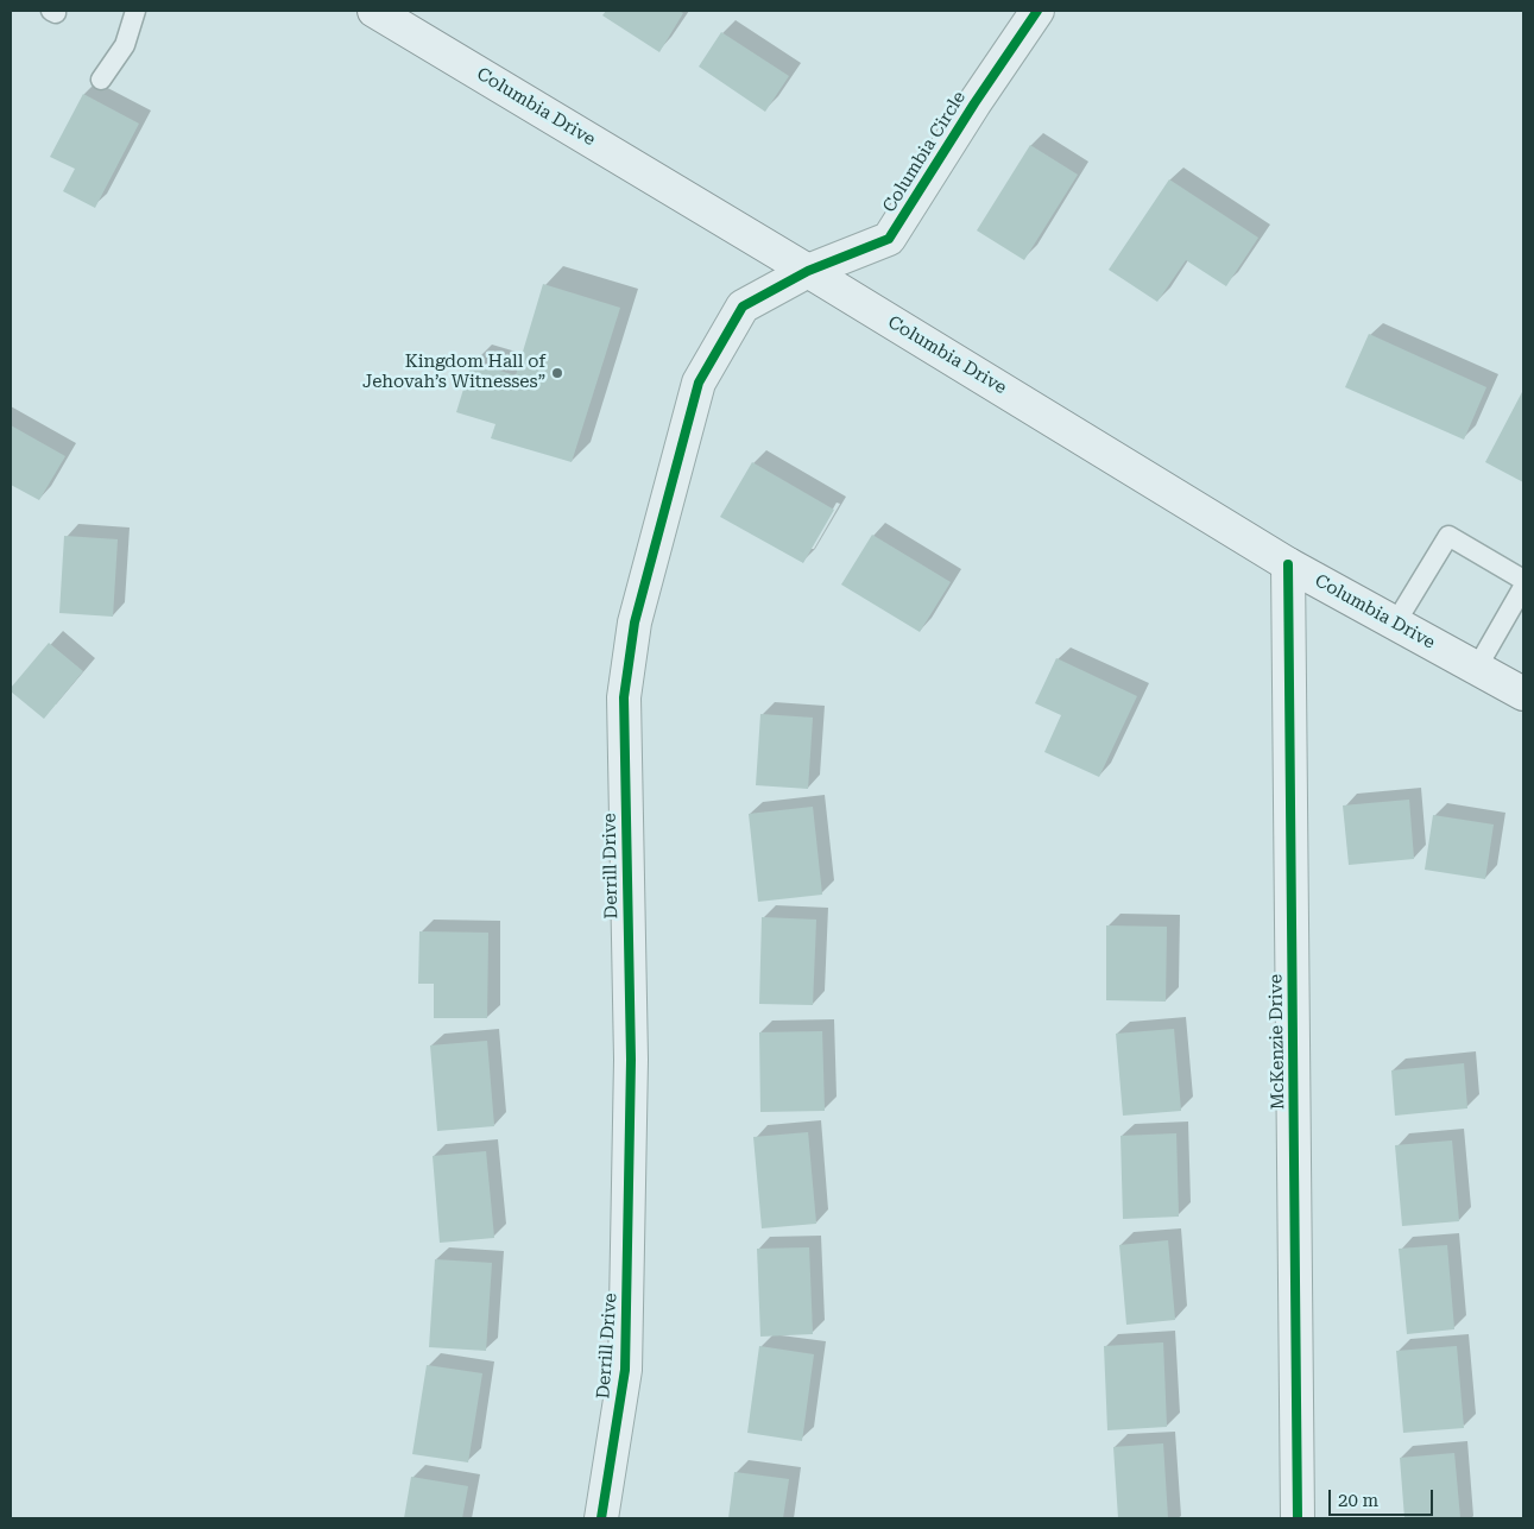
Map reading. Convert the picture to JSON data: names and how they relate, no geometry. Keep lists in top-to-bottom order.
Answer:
{
  "streets": {
    "street": [
      "Columbia Drive",
      "Columbia Circle",
      "Derrill Drive",
      "McKenzie Drive"
    ]
  },
  "crossings": [
    ["Columbia Drive", "Columbia Circle"],
    ["Columbia Drive", "Derrill Drive"],
    ["Columbia Drive", "McKenzie Drive"],
    ["Columbia Circle", "Derrill Drive"]
  ],
  "places": ["Kingdom Hall of Jehovah’s Witnesses”"],
  "scale_bar": "20 m"
}
